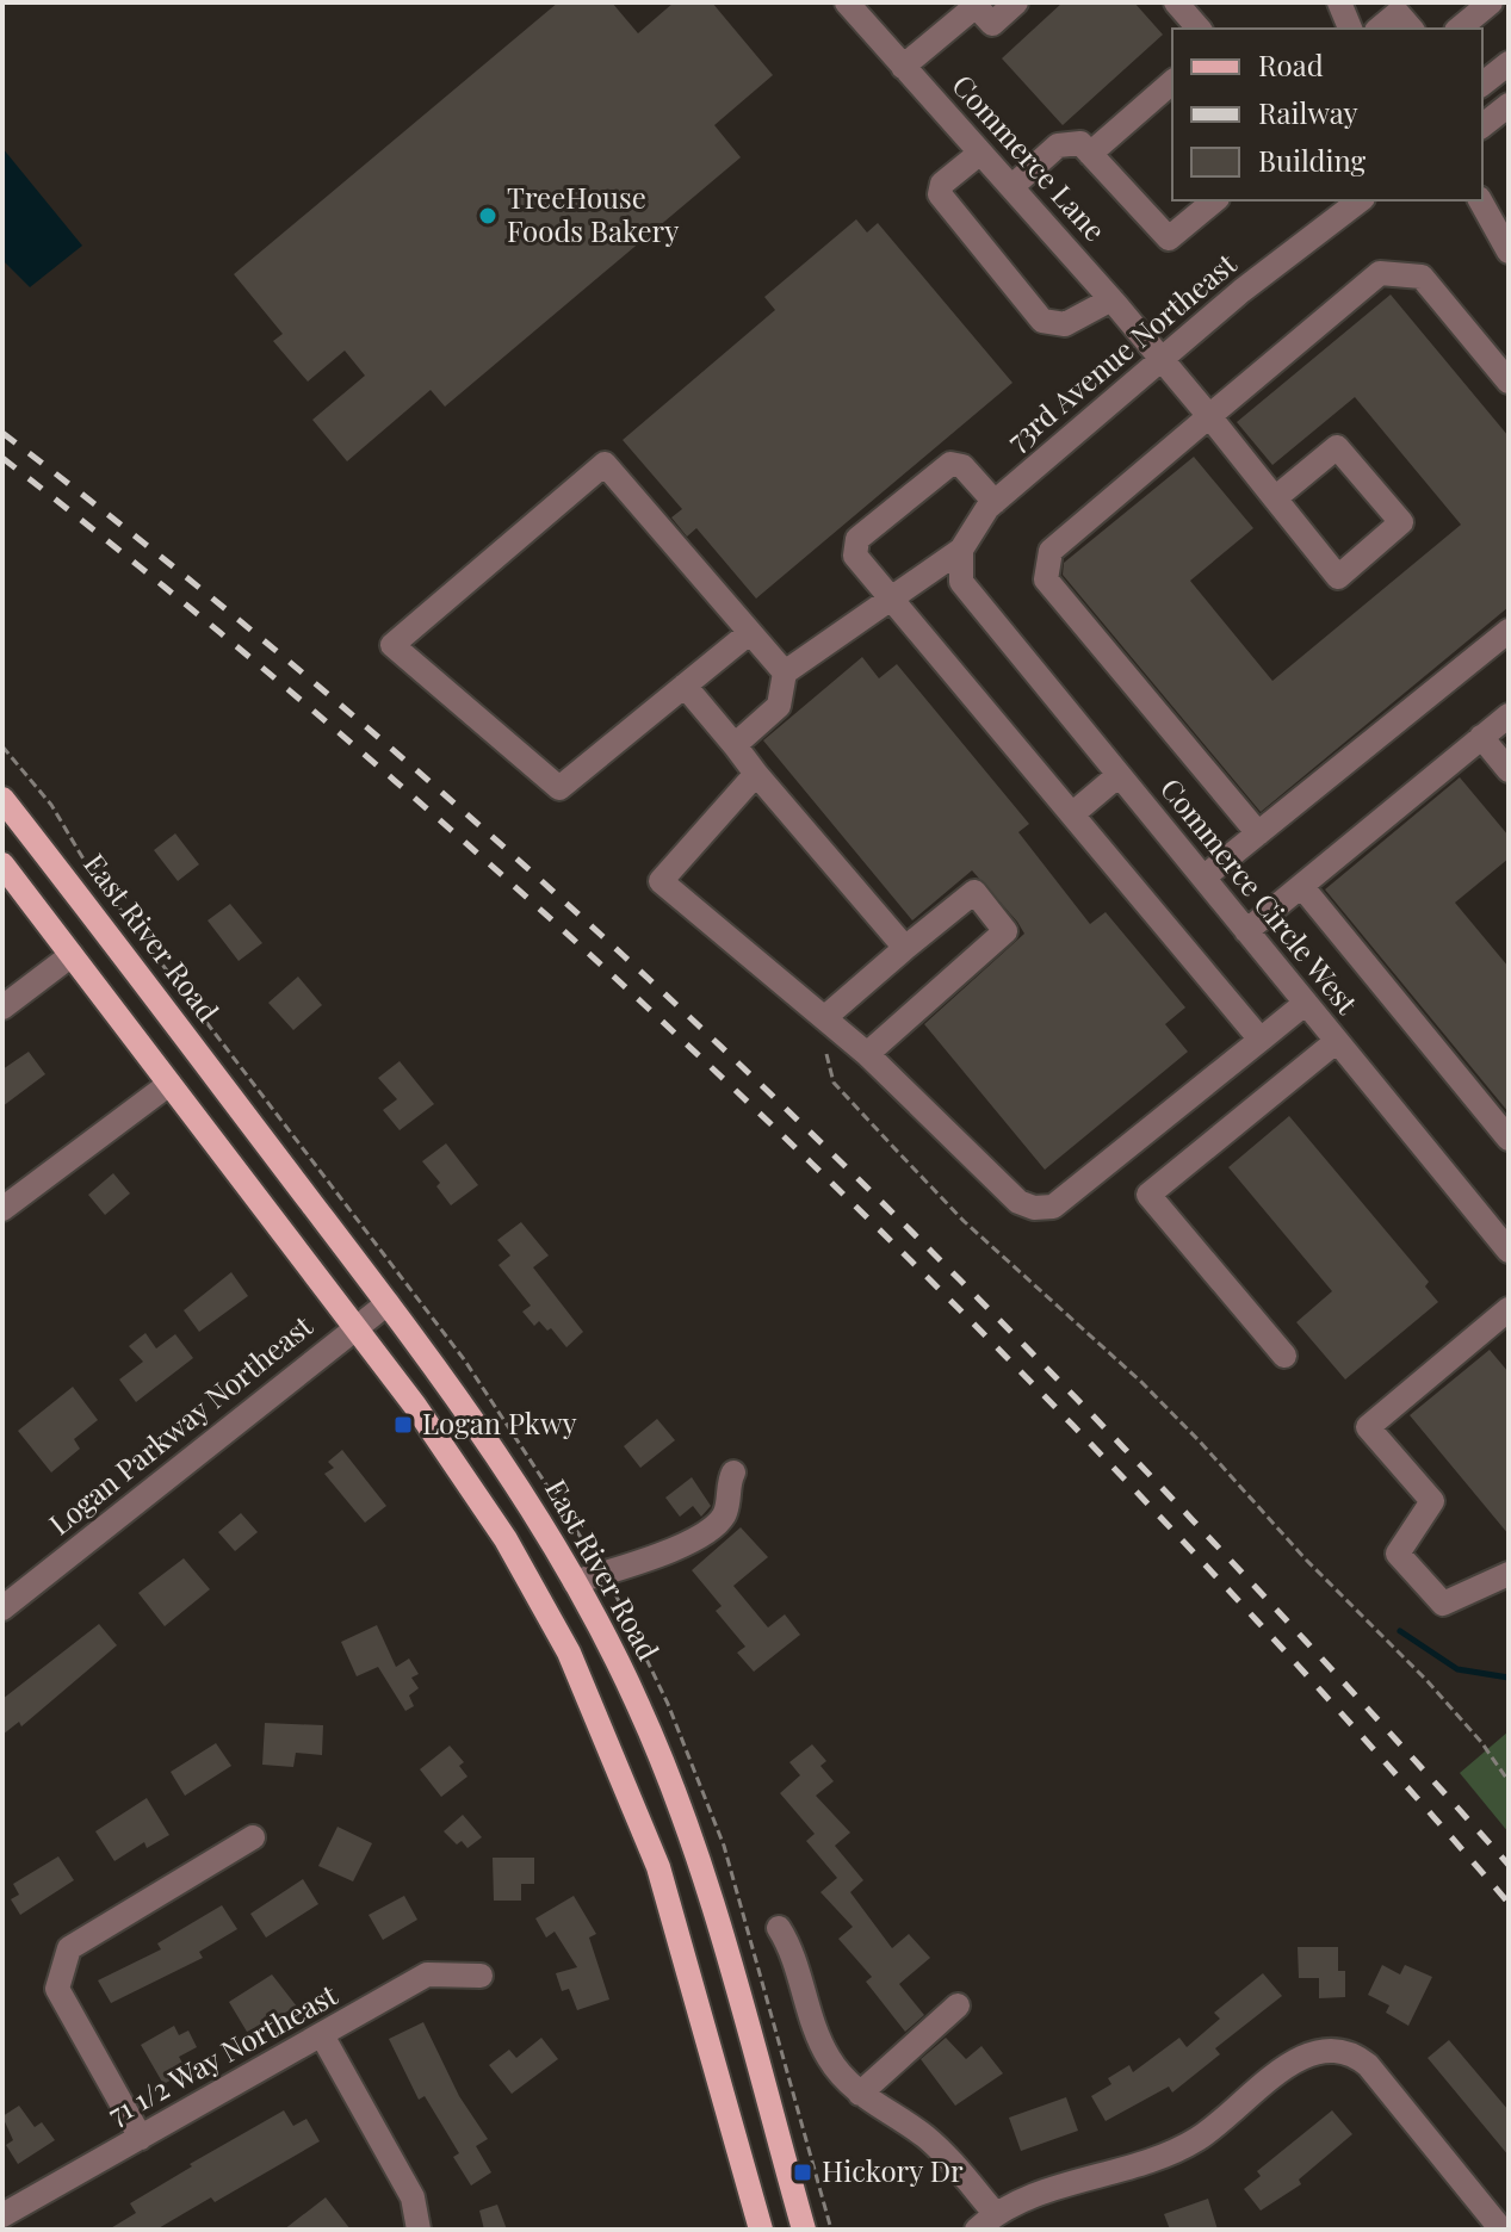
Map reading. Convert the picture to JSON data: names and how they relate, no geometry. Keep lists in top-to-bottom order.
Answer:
{
  "streets": {
    "main road": ["East River Road"],
    "street": [
      "Commerce Lane",
      "73rd Avenue Northeast",
      "Commerce Circle West",
      "Logan Parkway Northeast",
      "71 1/2 Way Northeast"
    ]
  },
  "crossings": [
    ["Commerce Lane", "73rd Avenue Northeast"],
    ["73rd Avenue Northeast", "Commerce Circle West"],
    ["East River Road", "Logan Parkway Northeast"]
  ],
  "places": {
    "other": ["TreeHouse Foods Bakery"],
    "transit": ["Logan Pkwy", "Hickory Dr"]
  },
  "legend": ["Road", "Railway", "Building"]
}
